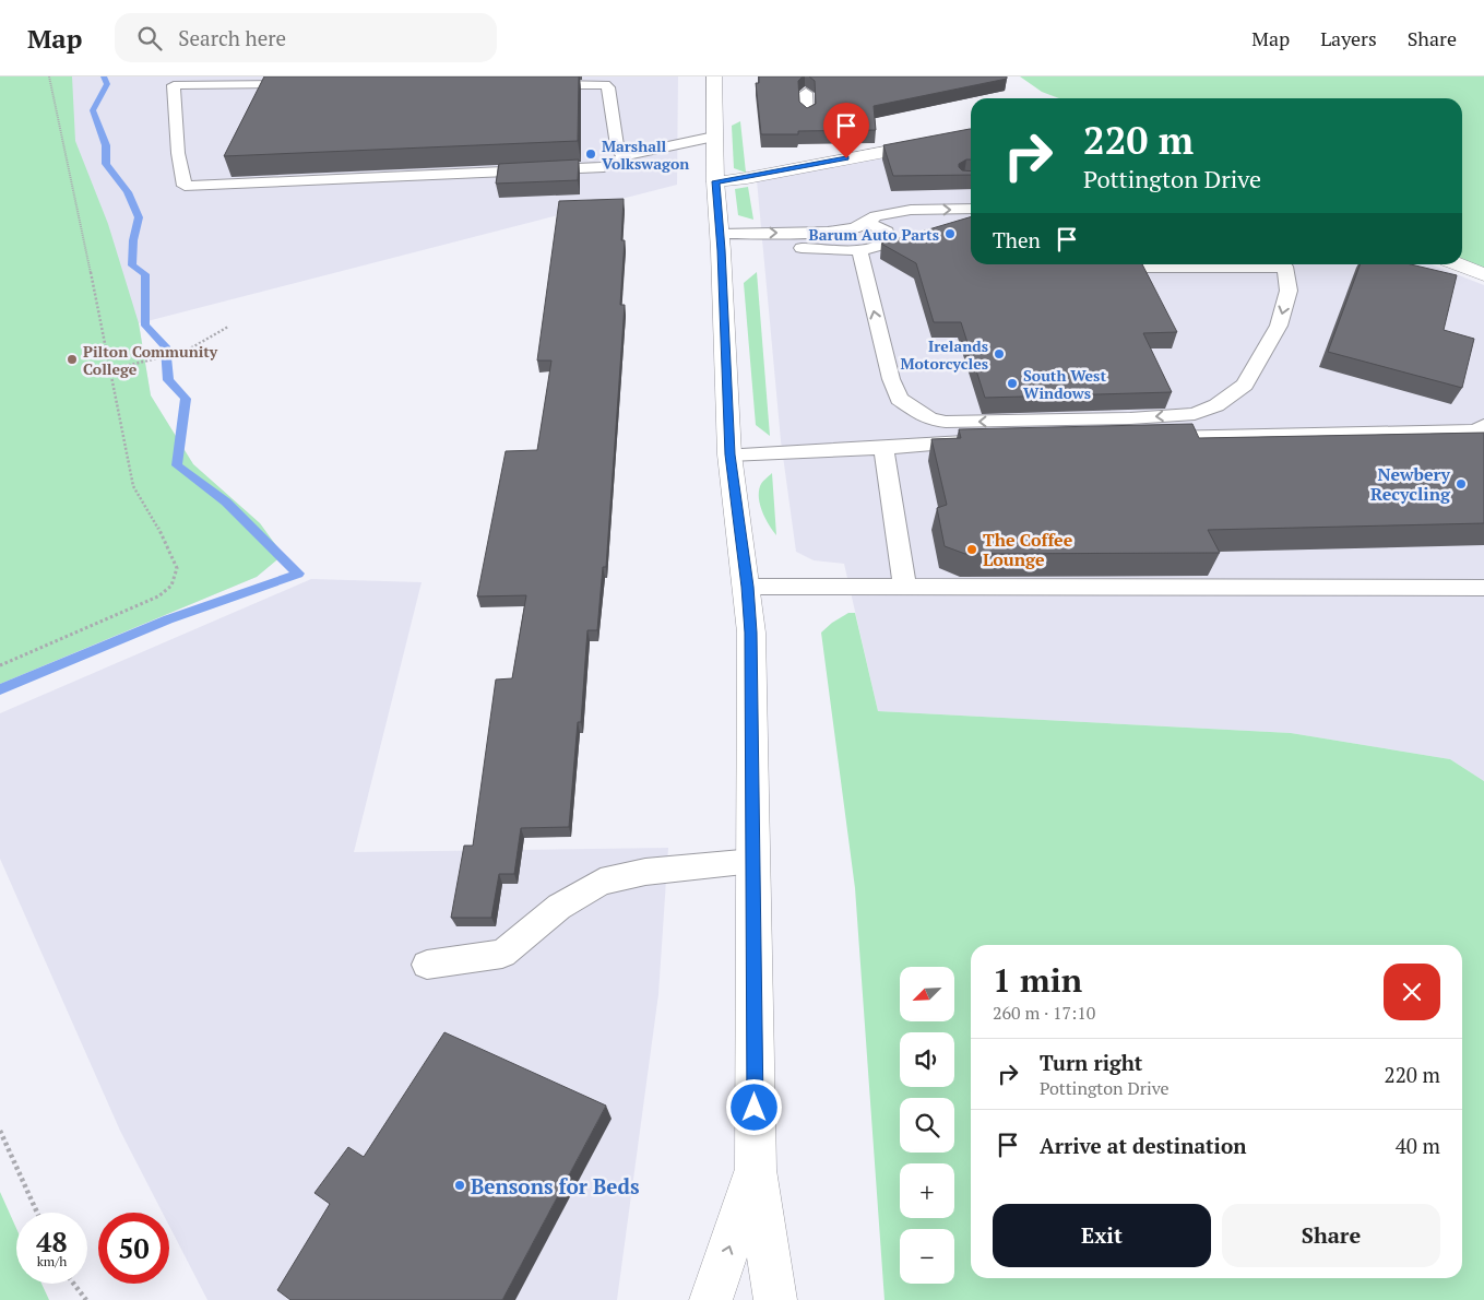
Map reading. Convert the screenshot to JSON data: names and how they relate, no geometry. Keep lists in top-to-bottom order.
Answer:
{
  "places": [
    "Marshall Volkswagon",
    "Barum Auto Parts",
    "Irelands Motorcycles",
    "Pilton Community College",
    "South West Windows",
    "Newbery Recycling",
    "The Coffee Lounge",
    "Bensons for Beds"
  ],
  "north": "bottom left",
  "page": {
    "header": "Map",
    "search": "Search here",
    "nav": ["Map", "Layers", "Share"],
    "turn": ["220 m", "Pottington Drive"],
    "then": "Then",
    "heading": ["1 min", "260 m · 17:10"],
    "map_buttons": ["+", "−"],
    "list": [
      {
        "name": "Turn right",
        "note": "Pottington Drive",
        "value": "220 m"
      },
      {
        "name": "Arrive at destination",
        "value": "40 m"
      }
    ],
    "buttons": ["Exit", "Share"],
    "speed": "48 km/h",
    "limit": "50"
  }
}
